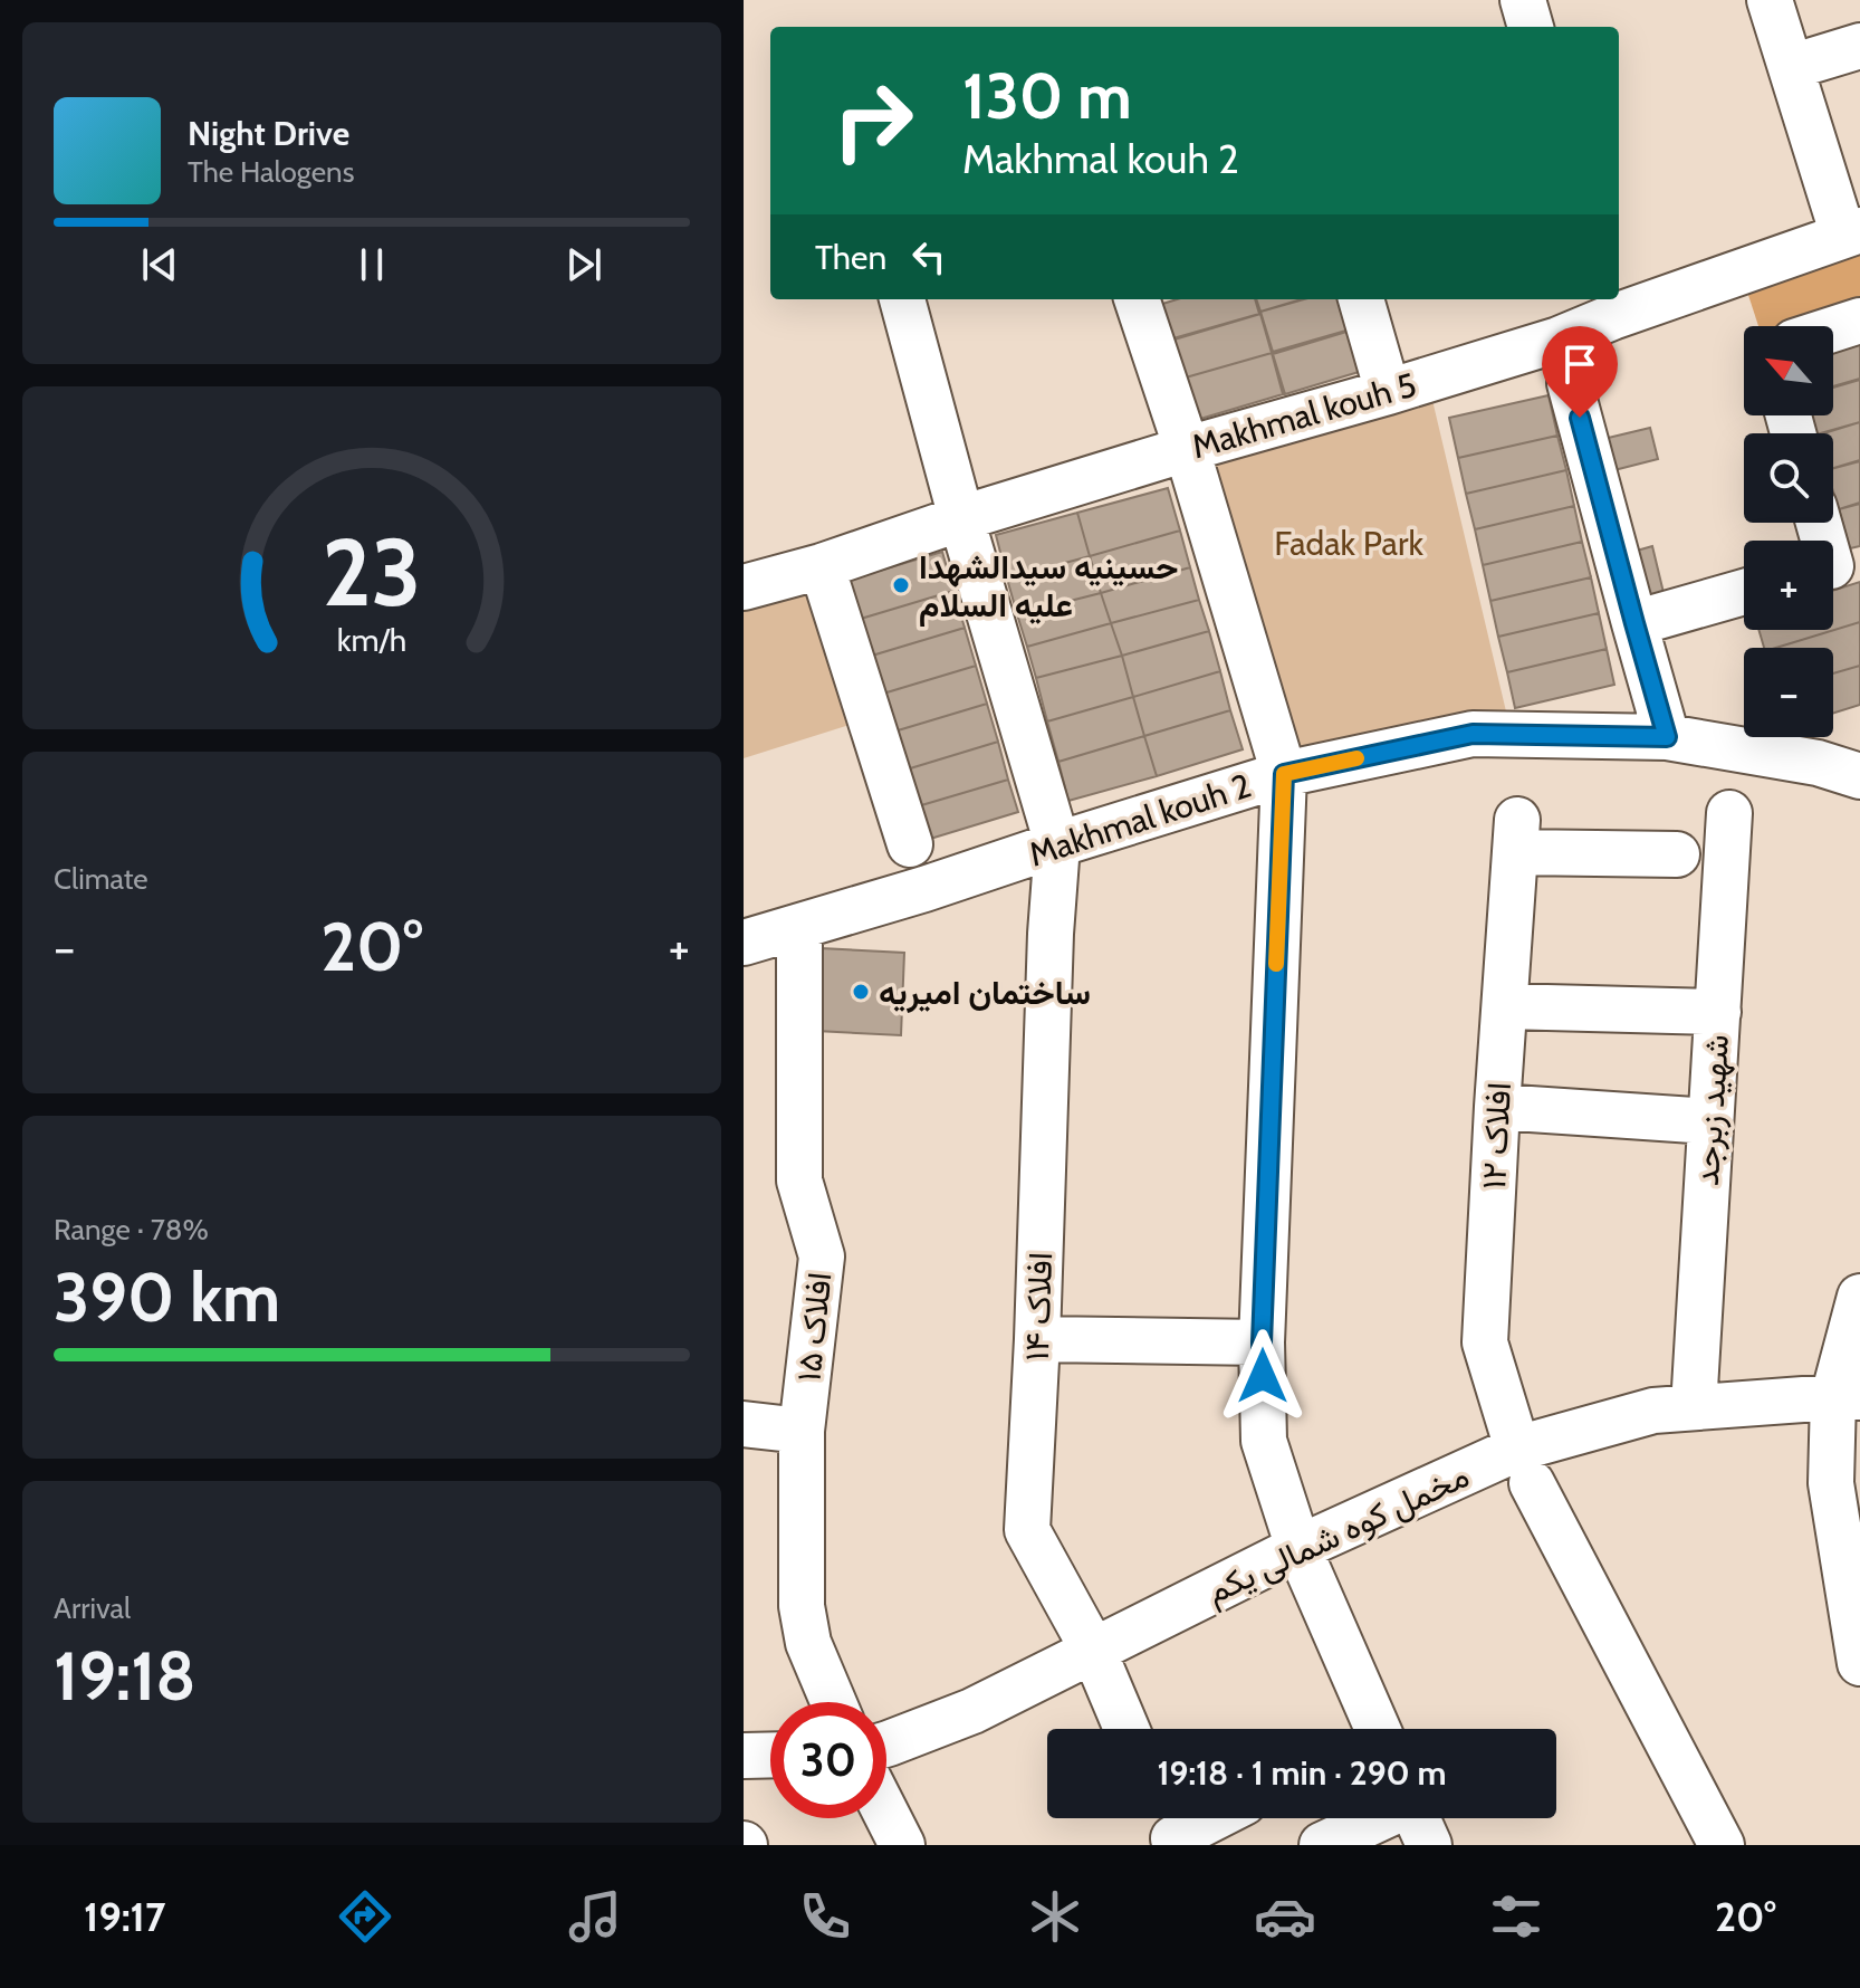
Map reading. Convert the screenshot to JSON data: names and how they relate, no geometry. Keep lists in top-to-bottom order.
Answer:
{
  "streets": {
    "street": [
      "Makhmal kouh 5",
      "Makhmal kouh 2",
      "شهید زبرجد",
      "افلاک ۱۲",
      "افلاک ۱۴",
      "افلاک ۱۵",
      "مخمل کوه شمالی‌ یکم"
    ]
  },
  "crossings": [
    ["Makhmal kouh 2", "افلاک ۱۴"],
    ["Makhmal kouh 2", "افلاک ۱۵"],
    ["شهید زبرجد", "مخمل کوه شمالی‌ یکم"],
    ["افلاک ۱۲", "مخمل کوه شمالی‌ یکم"],
    ["افلاک ۱۴", "مخمل کوه شمالی‌ یکم"]
  ],
  "parks": ["Fadak Park"],
  "places": ["حسینیه سیدالشهدا علیه السلام", "ساختمان امیریه"],
  "north": "top left",
  "page": {
    "turn": ["130 m", "Makhmal kouh 2"],
    "song": ["Night Drive", "The Halogens"],
    "then": "Then",
    "map_buttons": ["+", "−"],
    "tile": [
      "Climate",
      ["Range · 78%", "390 km"],
      ["Arrival", "19:18"]
    ],
    "heat": ["−", "20°", "+"],
    "limit": "30",
    "trip": "19:18 · 1 min · 290 m",
    "tabs": ["19:17", "20°"],
    "gauge": ["23", "km/h"]
  }
}
